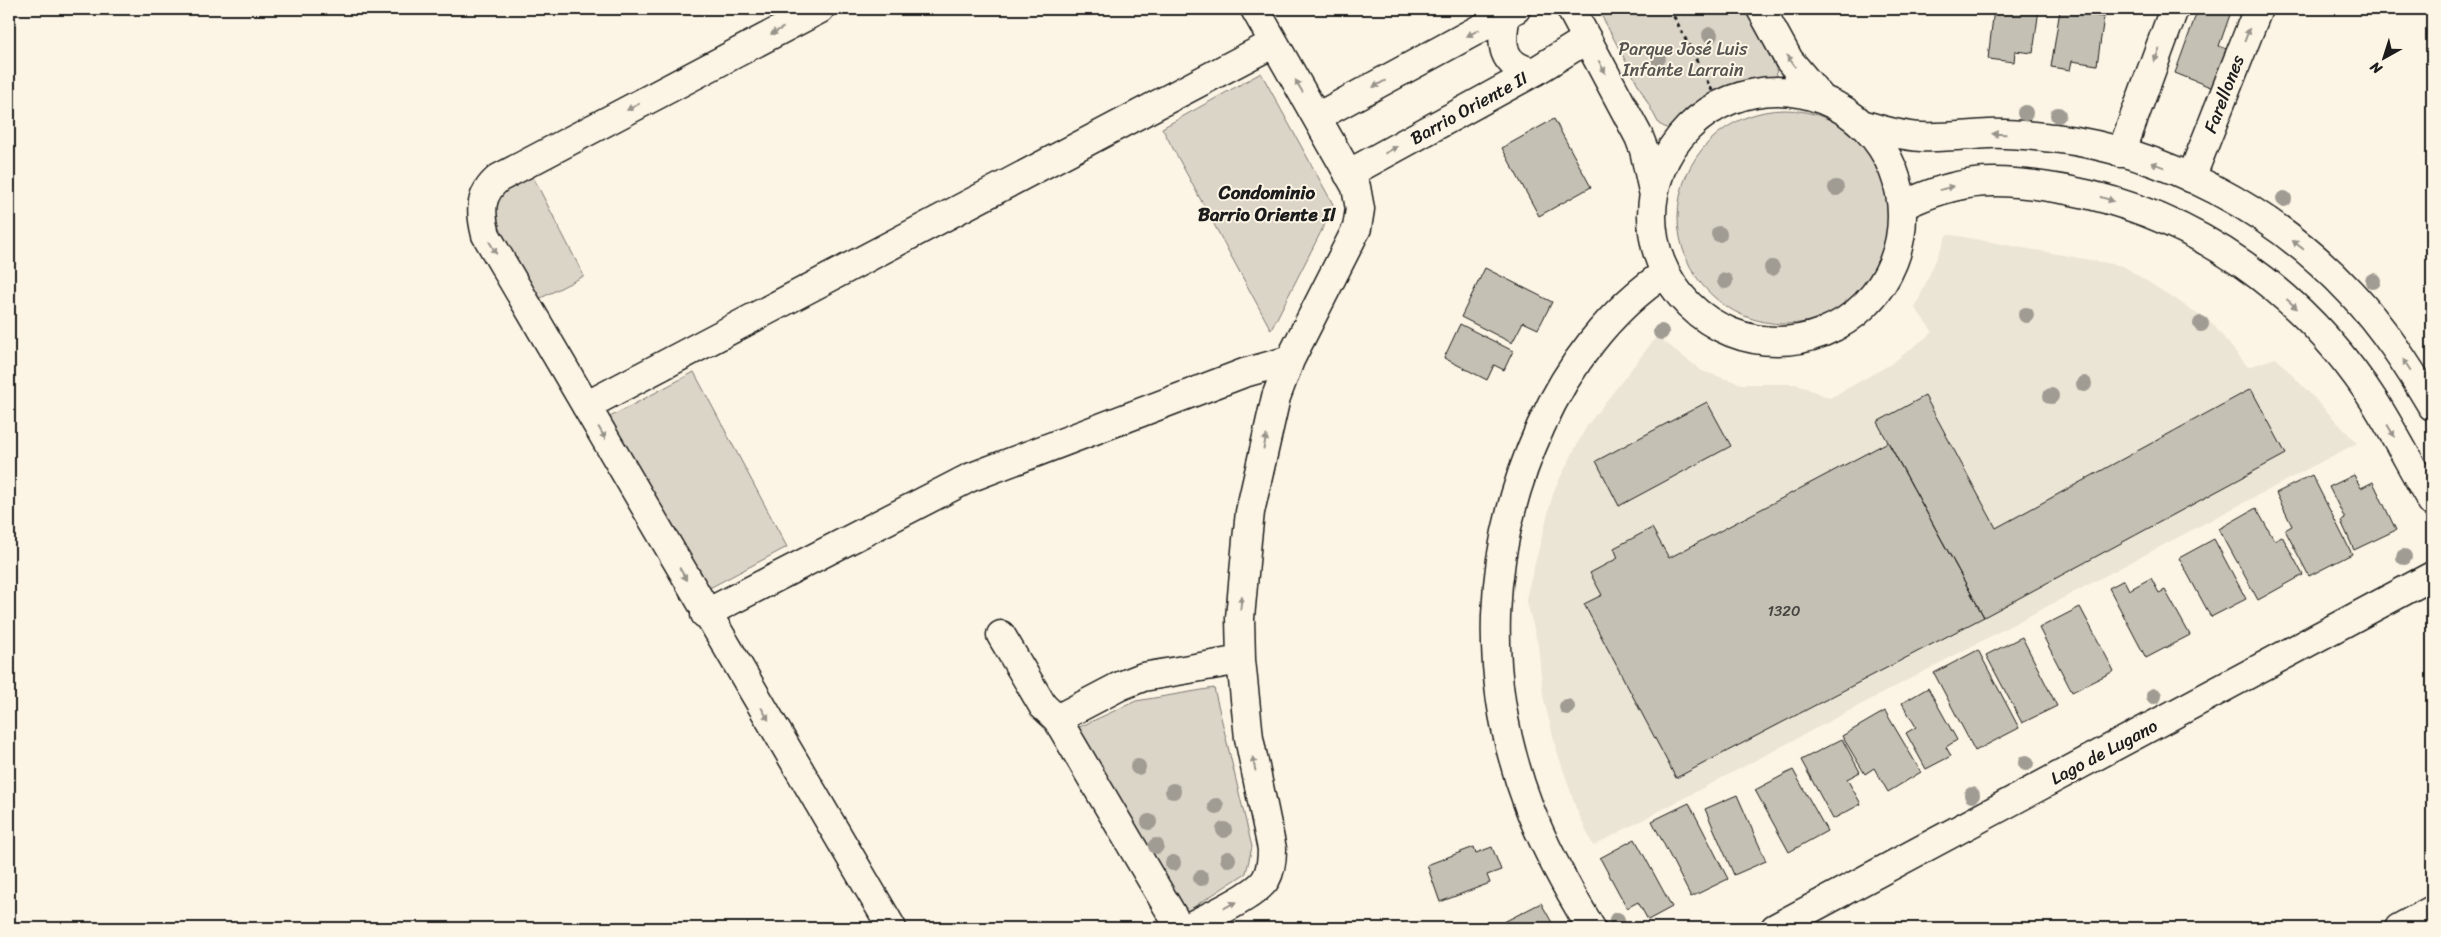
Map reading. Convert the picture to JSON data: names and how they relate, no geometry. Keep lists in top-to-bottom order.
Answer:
{
  "streets": {
    "street": ["Farellones", "Barrio Oriente II", "Lago de Lugano"]
  },
  "districts": ["Condominio Barrio Oriente II"],
  "parks": ["Parque José Luis Infante Larrain"],
  "house_numbers": ["1320"],
  "north": "bottom left"
}
